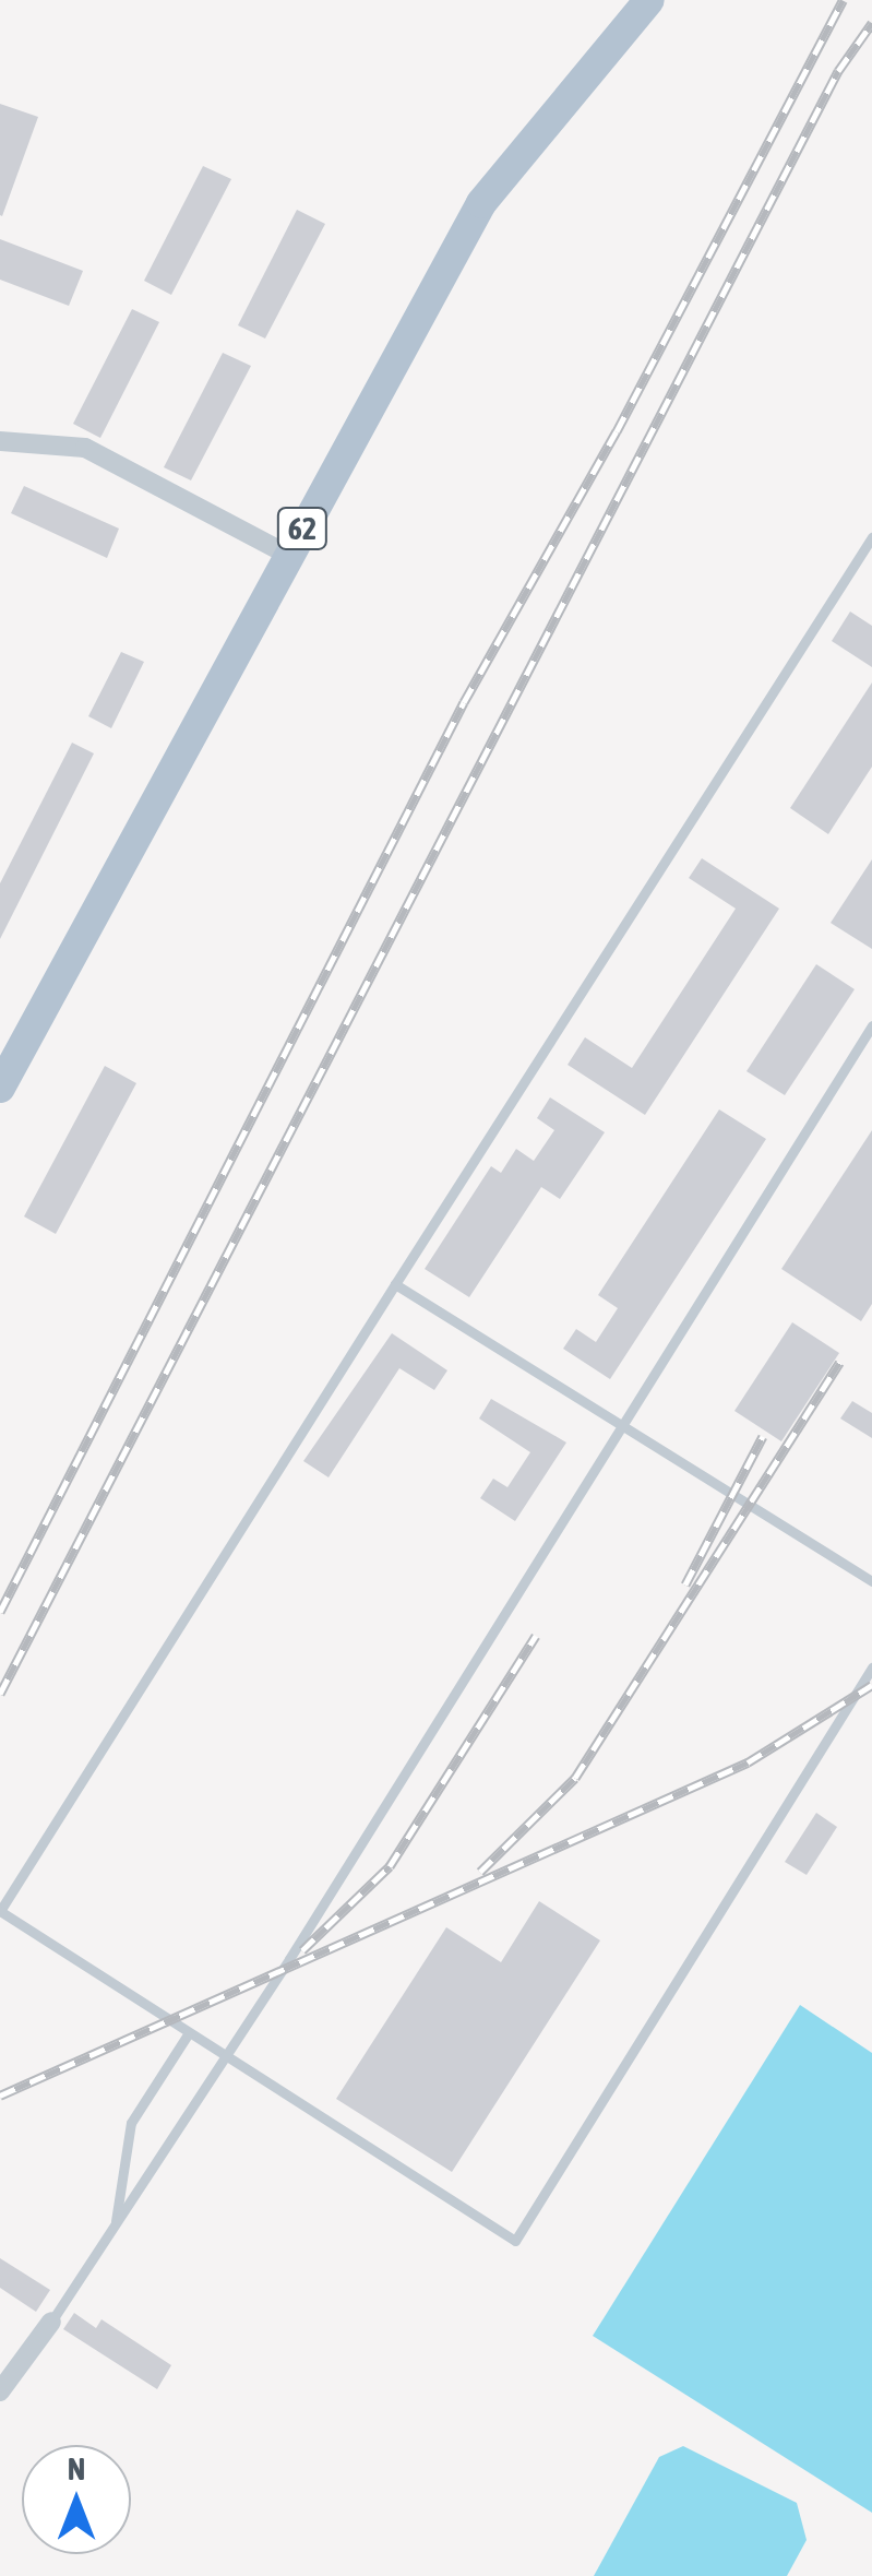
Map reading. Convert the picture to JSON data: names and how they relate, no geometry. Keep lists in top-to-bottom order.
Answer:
{
  "streets": {
    "main road": ["62"]
  },
  "north": "top"
}
